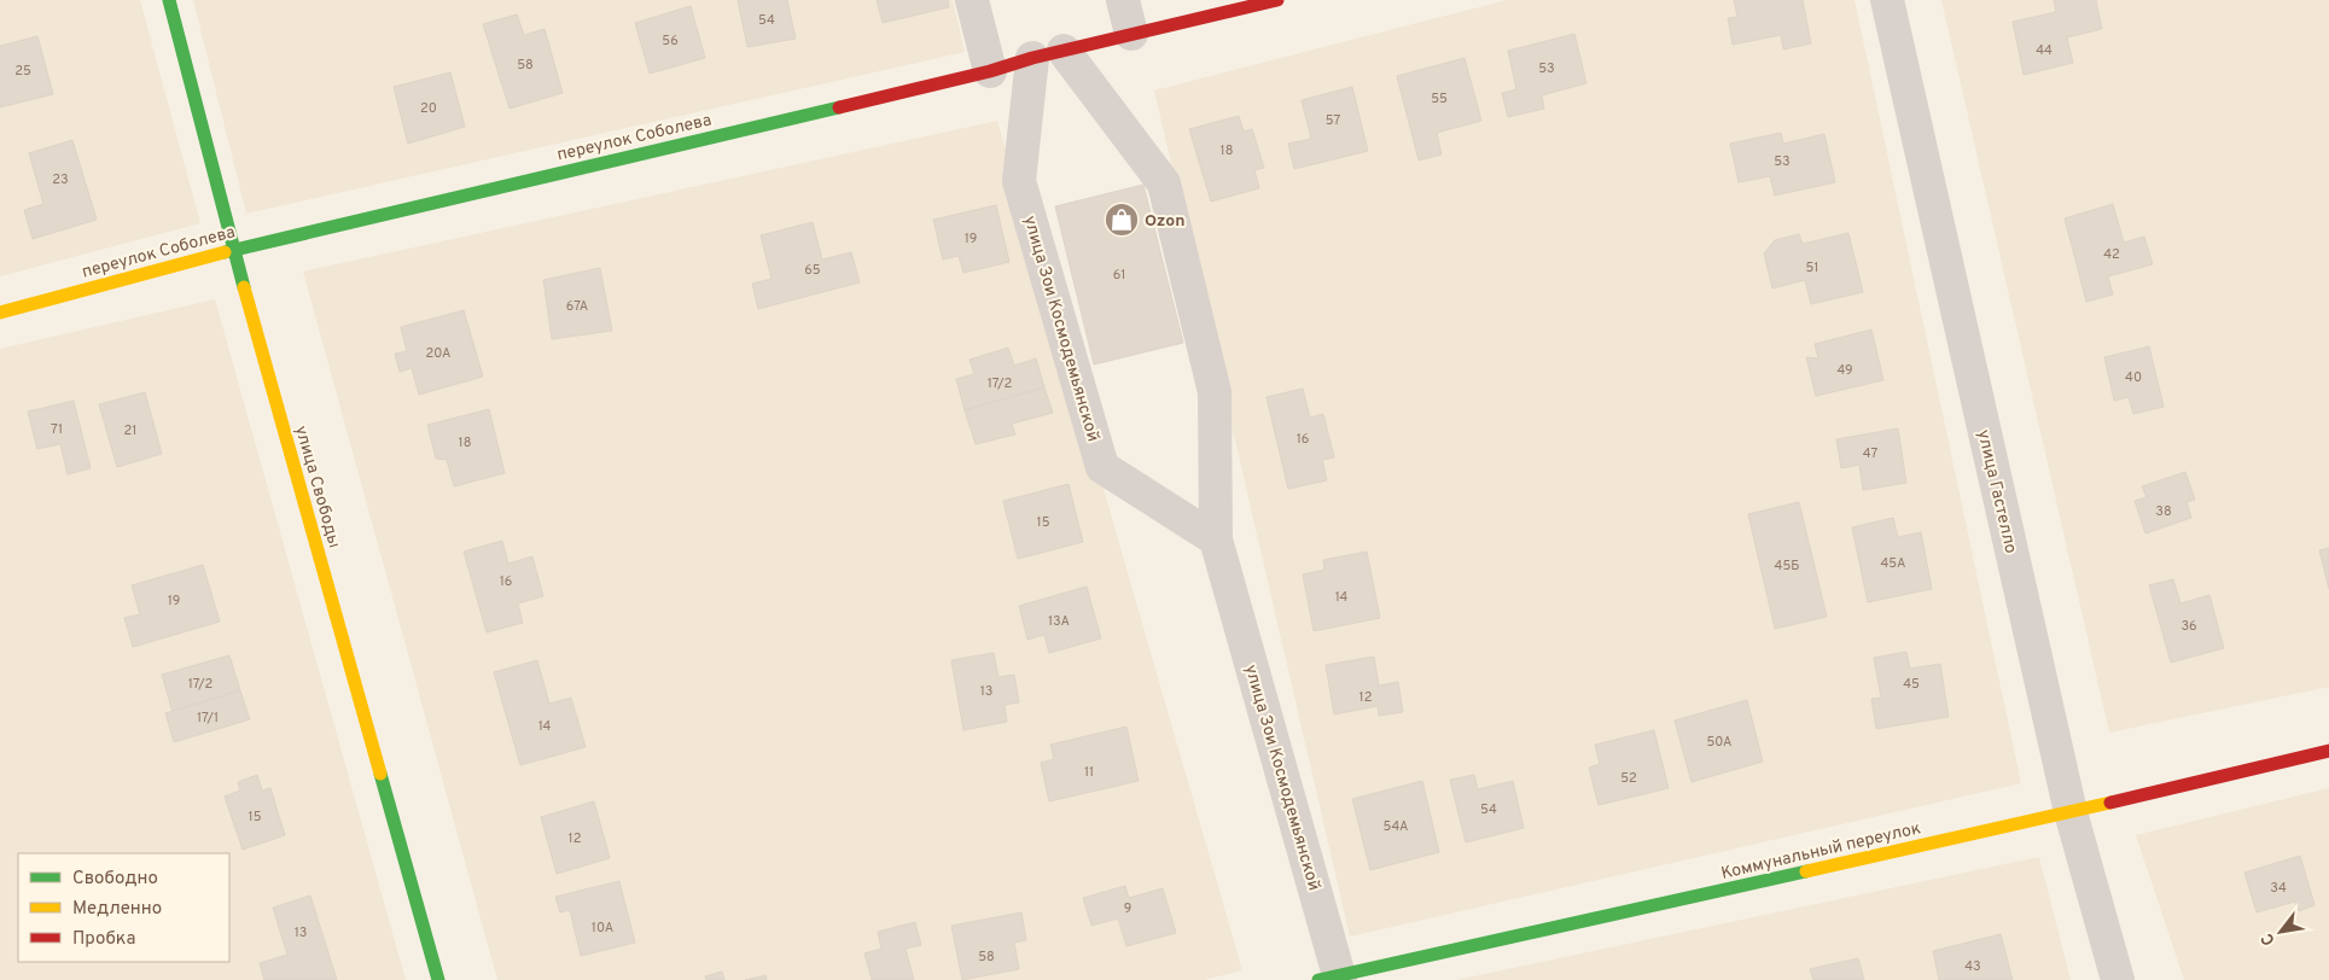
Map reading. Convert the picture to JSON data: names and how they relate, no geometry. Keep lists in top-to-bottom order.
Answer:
{
  "streets": {
    "street": [
      "переулок Соболева",
      "улица Зои Космодемьянской",
      "улица Свободы",
      "улица Гастелло",
      "Коммунальный переулок"
    ]
  },
  "crossings": [
    ["переулок Соболева", "улица Зои Космодемьянской"],
    ["переулок Соболева", "улица Свободы"],
    ["улица Зои Космодемьянской", "Коммунальный переулок"],
    ["улица Гастелло", "Коммунальный переулок"]
  ],
  "places": {
    "shop": ["Ozon"]
  },
  "house_numbers": [
    "54",
    "56",
    "44",
    "58",
    "53",
    "25",
    "55",
    "20",
    "57",
    "18",
    "53",
    "23",
    "19",
    "42",
    "51",
    "65",
    "61",
    "67А",
    "20А",
    "49",
    "40",
    "17/2",
    "71",
    "21",
    "16",
    "18",
    "47",
    "38",
    "15",
    "45А",
    "45Б",
    "16",
    "14",
    "19",
    "13А",
    "36",
    "17/2",
    "45",
    "13",
    "12",
    "17/1",
    "14",
    "50А",
    "11",
    "52",
    "54",
    "15",
    "54А",
    "12",
    "34",
    "9",
    "10А",
    "13",
    "58",
    "43"
  ],
  "legend": ["Свободно", "Медленно", "Пробка"],
  "north": "bottom left"
}
